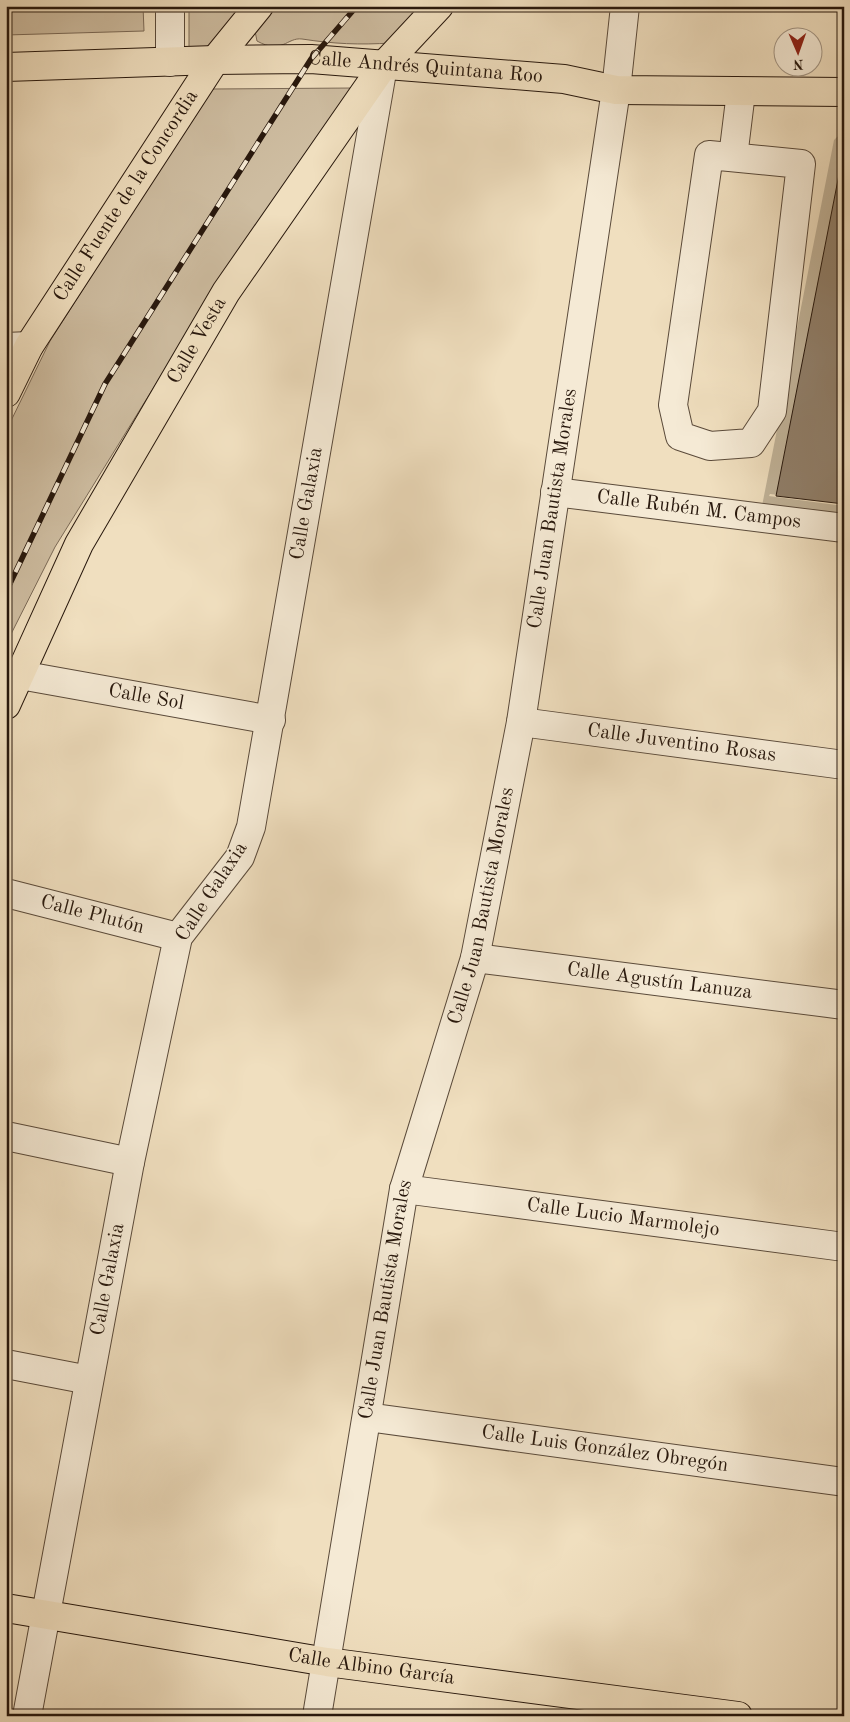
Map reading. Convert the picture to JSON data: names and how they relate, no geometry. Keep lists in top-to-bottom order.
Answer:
{
  "streets": {
    "main road": [
      "Calle Andrés Quintana Roo",
      "Calle Fuente de la Concordia",
      "Calle Vesta",
      "Calle Albino García"
    ],
    "street": [
      "Calle Galaxia",
      "Calle Juan Bautista Morales",
      "Calle Rubén M. Campos",
      "Calle Sol",
      "Calle Juventino Rosas",
      "Calle Plutón",
      "Calle Agustín Lanuza",
      "Calle Lucio Marmolejo",
      "Calle Luis González Obregón"
    ]
  },
  "crossings": [
    ["Calle Andrés Quintana Roo", "Calle Fuente de la Concordia"],
    ["Calle Andrés Quintana Roo", "Calle Vesta"],
    ["Calle Andrés Quintana Roo", "Calle Galaxia"],
    ["Calle Andrés Quintana Roo", "Calle Juan Bautista Morales"],
    ["Calle Vesta", "Calle Galaxia"],
    ["Calle Vesta", "Calle Sol"],
    ["Calle Galaxia", "Calle Sol"],
    ["Calle Galaxia", "Calle Plutón"],
    ["Calle Galaxia", "Calle Albino García"],
    ["Calle Juan Bautista Morales", "Calle Rubén M. Campos"],
    ["Calle Juan Bautista Morales", "Calle Juventino Rosas"],
    ["Calle Juan Bautista Morales", "Calle Agustín Lanuza"],
    ["Calle Juan Bautista Morales", "Calle Lucio Marmolejo"],
    ["Calle Juan Bautista Morales", "Calle Luis González Obregón"],
    ["Calle Juan Bautista Morales", "Calle Albino García"]
  ],
  "north": "bottom"
}
